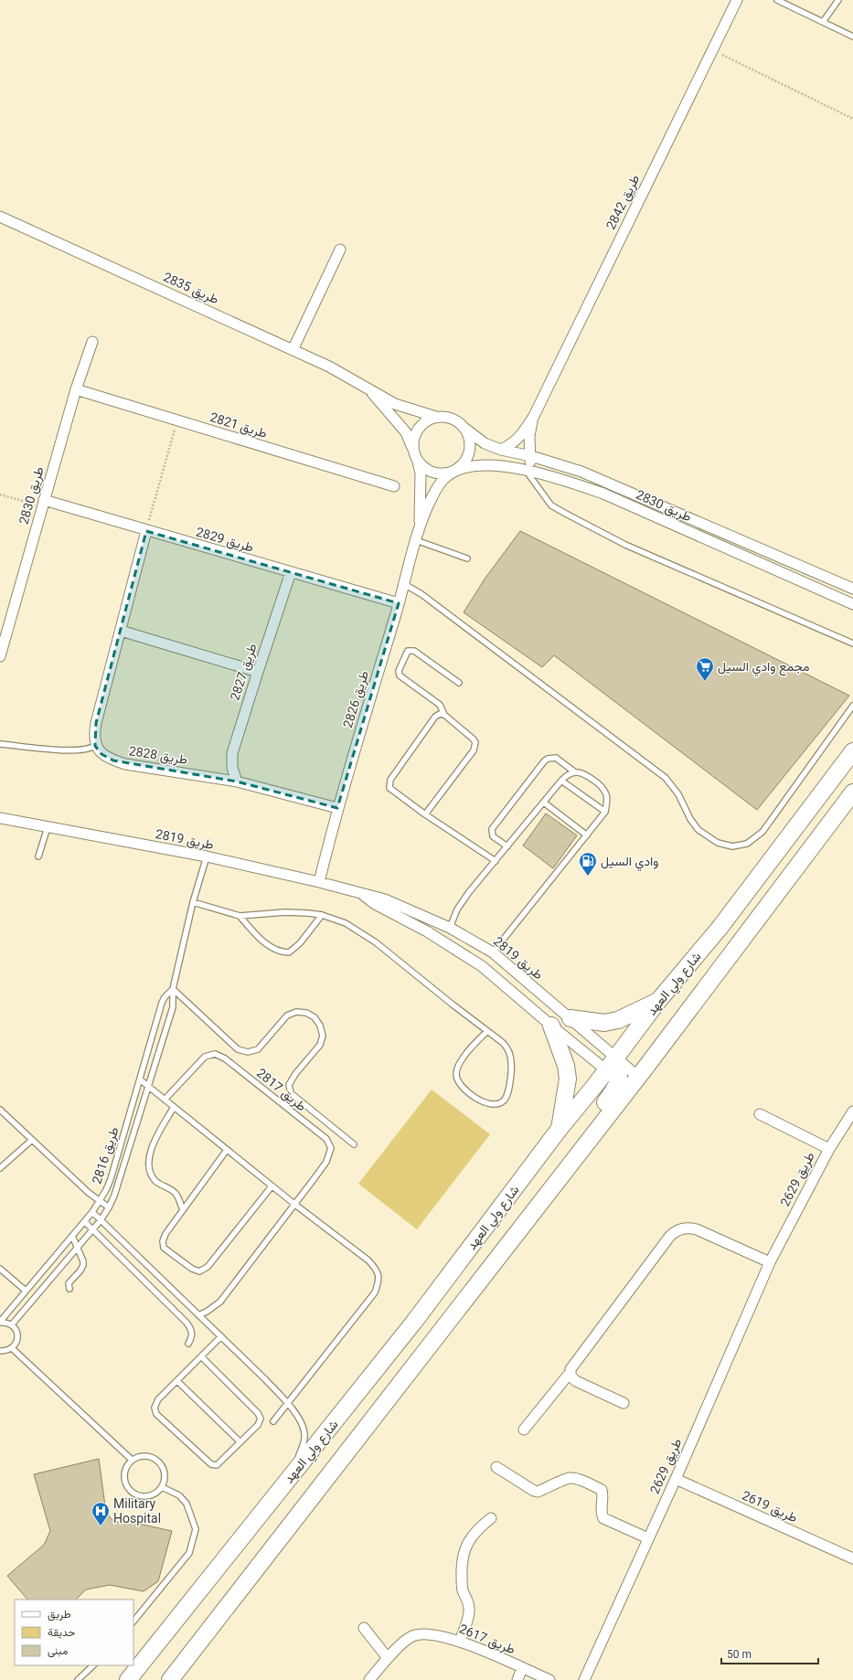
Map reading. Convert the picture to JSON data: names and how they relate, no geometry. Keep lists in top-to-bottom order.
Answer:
{
  "streets": {
    "main road": ["شارع ولي العهد"],
    "street": [
      "طريق 2842",
      "طريق 2835",
      "طريق 2821",
      "طريق 2830",
      "طريق 2829",
      "طريق 2827",
      "طريق 2826",
      "طريق 2828",
      "طريق 2819",
      "طريق 2629",
      "طريق 2619",
      "طريق 2617"
    ],
    "lane": ["طريق 2817", "طريق 2816"]
  },
  "crossings": [
    ["طريق 2842", "طريق 2830"],
    ["طريق 2835", "طريق 2830"],
    ["طريق 2835", "طريق 2826"],
    ["طريق 2821", "طريق 2830"],
    ["طريق 2830", "طريق 2829"],
    ["طريق 2830", "طريق 2826"],
    ["طريق 2829", "طريق 2827"],
    ["طريق 2829", "طريق 2826"],
    ["طريق 2827", "طريق 2828"],
    ["طريق 2826", "طريق 2828"],
    ["طريق 2826", "طريق 2819"],
    ["طريق 2819", "شارع ولي العهد"],
    ["طريق 2819", "طريق 2816"],
    ["طريق 2629", "طريق 2619"]
  ],
  "places": {
    "supermarket": ["مجمع وادي السيل"],
    "fuel station": ["وادي السيل"],
    "hospital": ["Military Hospital"]
  },
  "legend": ["طريق", "حديقة", "مبنى"],
  "scale_bar": "50 m"
}
